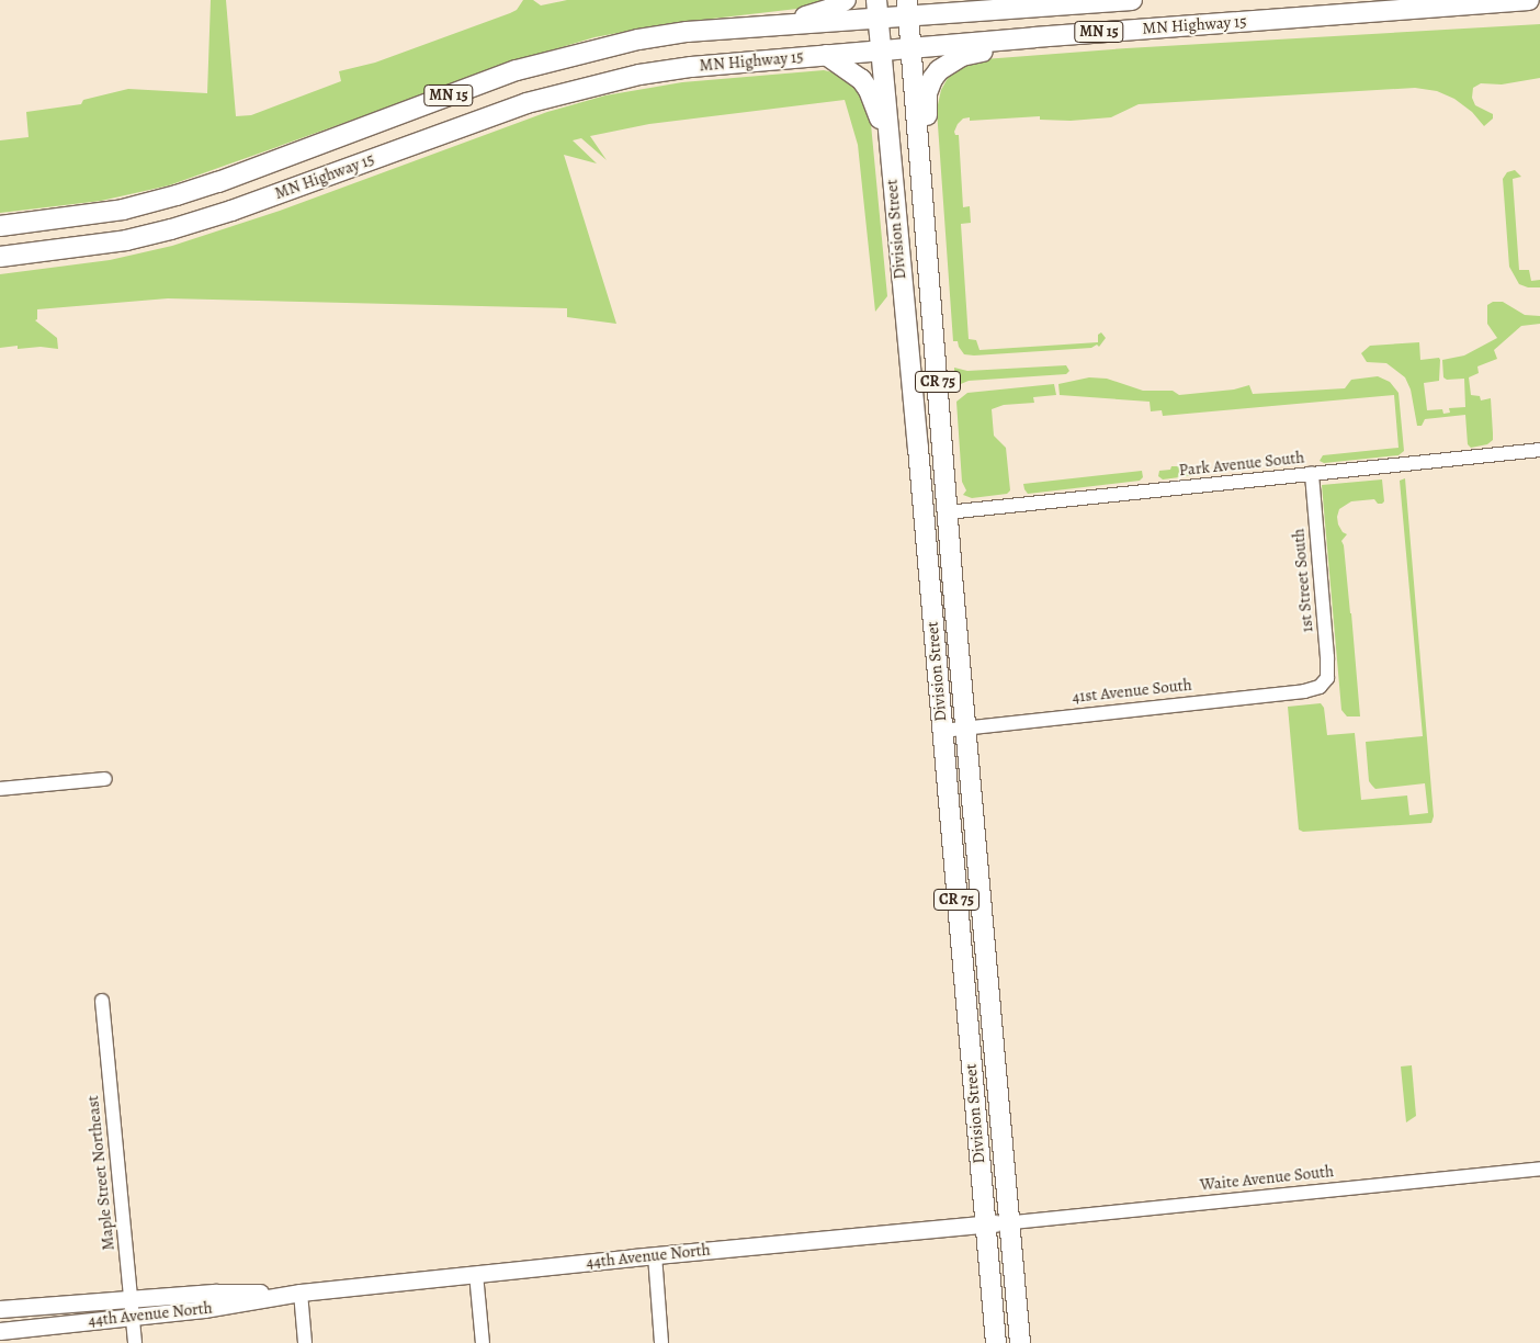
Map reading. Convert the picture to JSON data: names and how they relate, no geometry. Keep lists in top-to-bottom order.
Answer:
{
  "streets": {
    "highway": [
      "MN Highway 15",
      "MN 15",
      "Division Street",
      "CR 75"
    ],
    "main road": ["44th Avenue North"],
    "street": [
      "Park Avenue South",
      "1st Street South",
      "41st Avenue South",
      "Maple Street Northeast",
      "Waite Avenue South"
    ]
  },
  "crossings": [
    ["MN Highway 15", "Division Street"],
    ["Division Street", "Park Avenue South"],
    ["Division Street", "41st Avenue South"],
    ["Division Street", "Waite Avenue South"],
    ["Division Street", "44th Avenue North"],
    ["Park Avenue South", "1st Street South"],
    ["1st Street South", "41st Avenue South"],
    ["Maple Street Northeast", "44th Avenue North"],
    ["Waite Avenue South", "44th Avenue North"]
  ]
}
